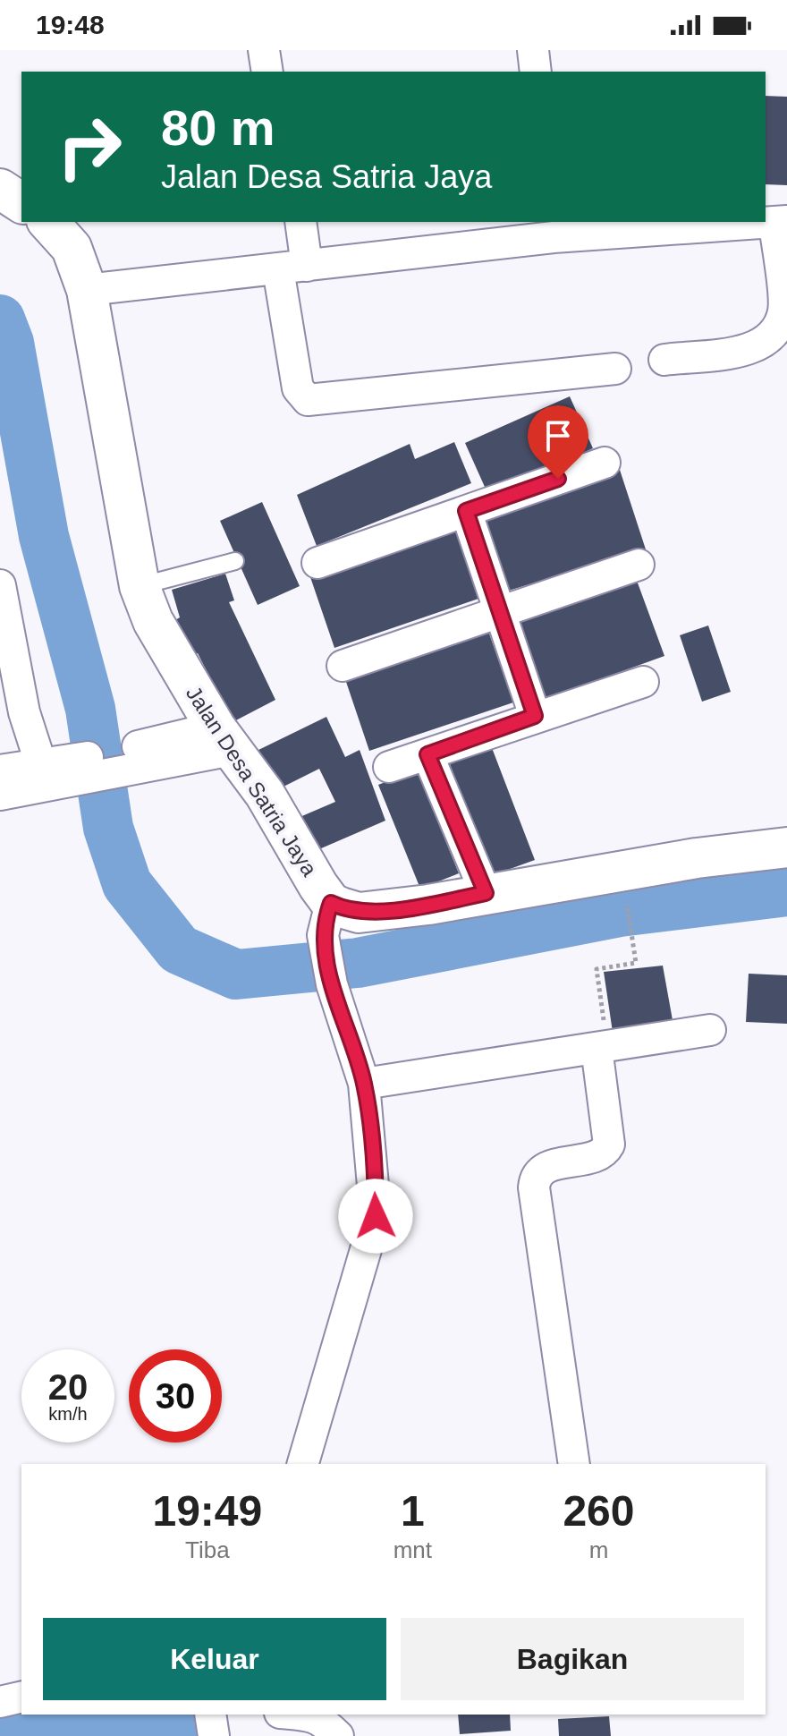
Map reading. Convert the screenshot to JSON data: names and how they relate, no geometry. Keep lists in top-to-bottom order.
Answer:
{
  "streets": {
    "street": ["Jalan Desa Satria Jaya"]
  },
  "page": {
    "status": "19:48",
    "turn": ["80 m", "Jalan Desa Satria Jaya"],
    "speed": "20 km/h",
    "limit": "30",
    "eta": [
      "19:49",
      "Tiba",
      "1",
      "mnt",
      "260",
      "m"
    ],
    "buttons": ["Keluar", "Bagikan"]
  }
}
